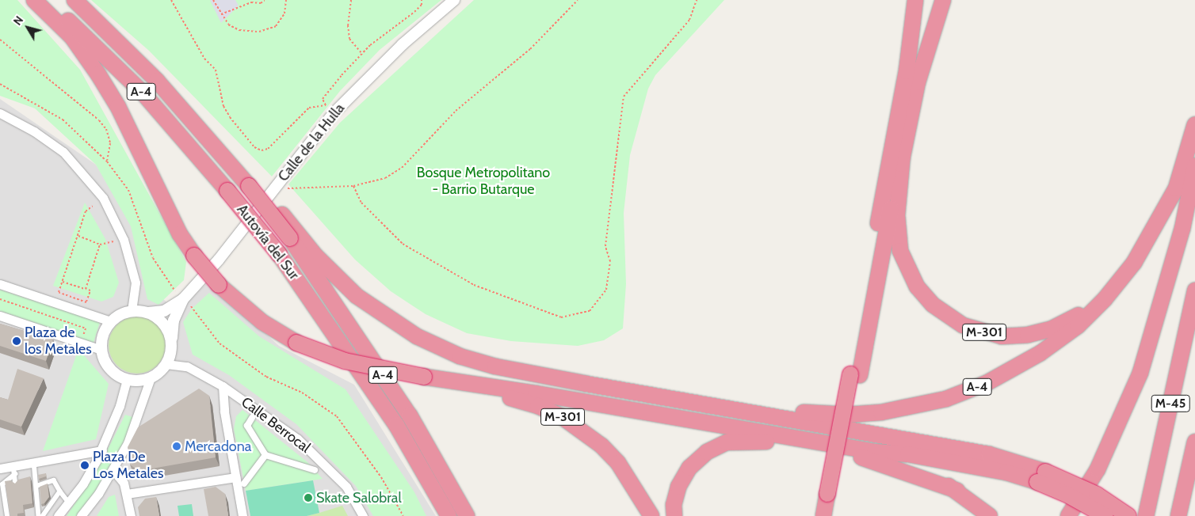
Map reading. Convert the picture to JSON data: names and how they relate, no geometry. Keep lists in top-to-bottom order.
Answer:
{
  "streets": {
    "highway": [
      "A-4",
      "Autovía del Sur",
      "M-301",
      "M-45"
    ],
    "street": ["Calle de la Hulla", "Calle Berrocal"]
  },
  "crossings": [
    ["A-4", "M-301"]
  ],
  "parks": ["Bosque Metropolitano - Barrio Butarque"],
  "places": [
    "Plaza de los Metales",
    "Mercadona",
    "Plaza De Los Metales",
    "Skate Salobral"
  ],
  "north": "top left"
}
